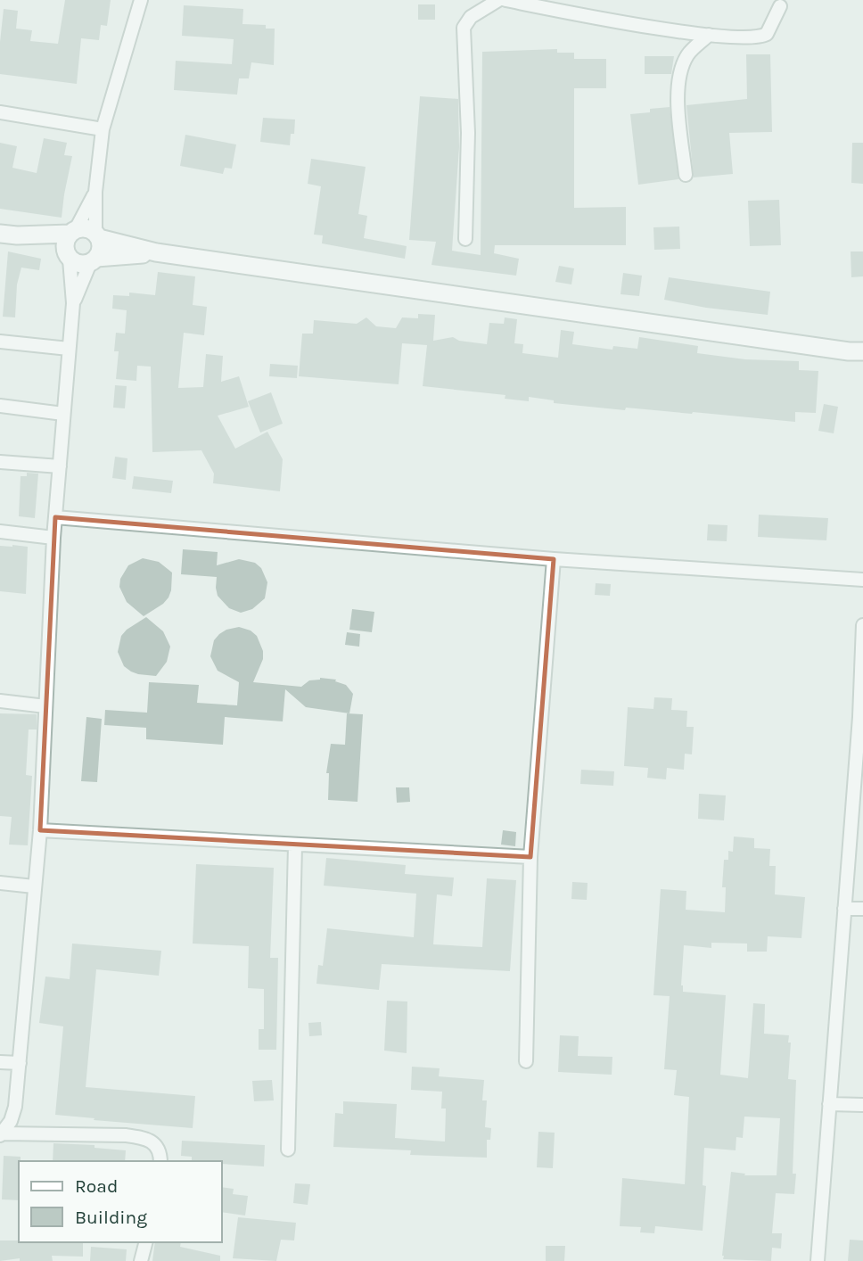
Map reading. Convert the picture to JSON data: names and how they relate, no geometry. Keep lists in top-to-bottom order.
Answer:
{
  "legend": ["Road", "Building"]
}
